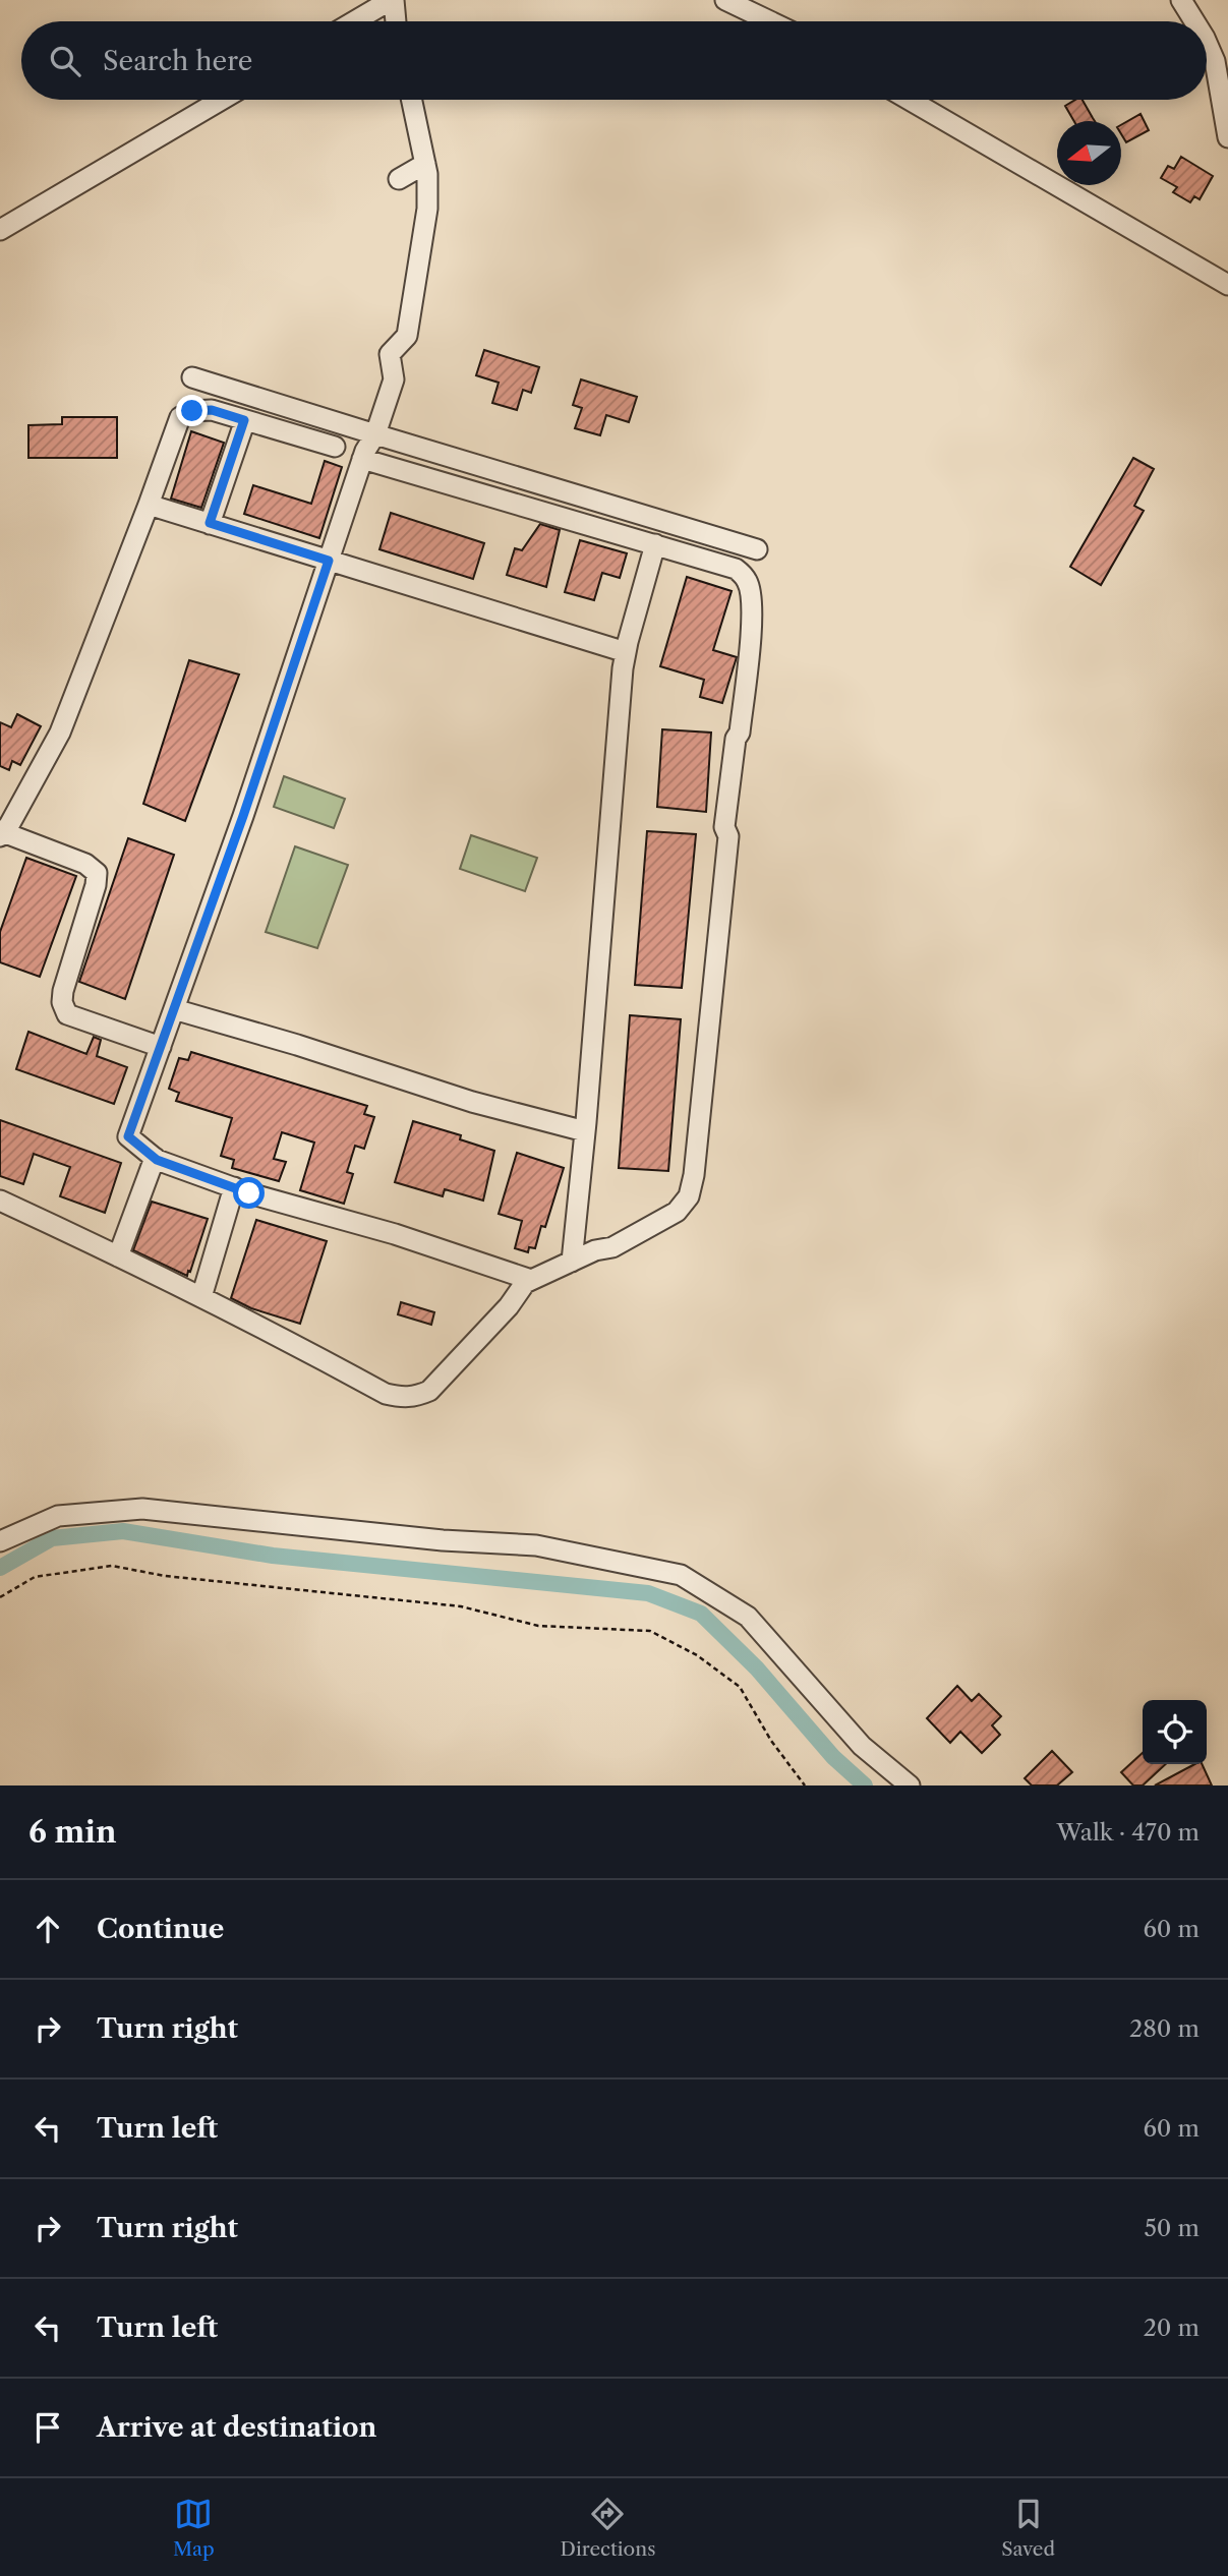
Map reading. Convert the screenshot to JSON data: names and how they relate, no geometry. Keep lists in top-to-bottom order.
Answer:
{
  "north": "left",
  "page": {
    "search": "Search here",
    "heading": ["6 min", "Walk · 470 m"],
    "list": [
      ["Continue", "60 m"],
      ["Turn right", "280 m"],
      ["Turn left", "60 m"],
      ["Turn right", "50 m"],
      ["Turn left", "20 m"],
      "Arrive at destination"
    ],
    "nav": ["Map", "Directions", "Saved"]
  }
}
